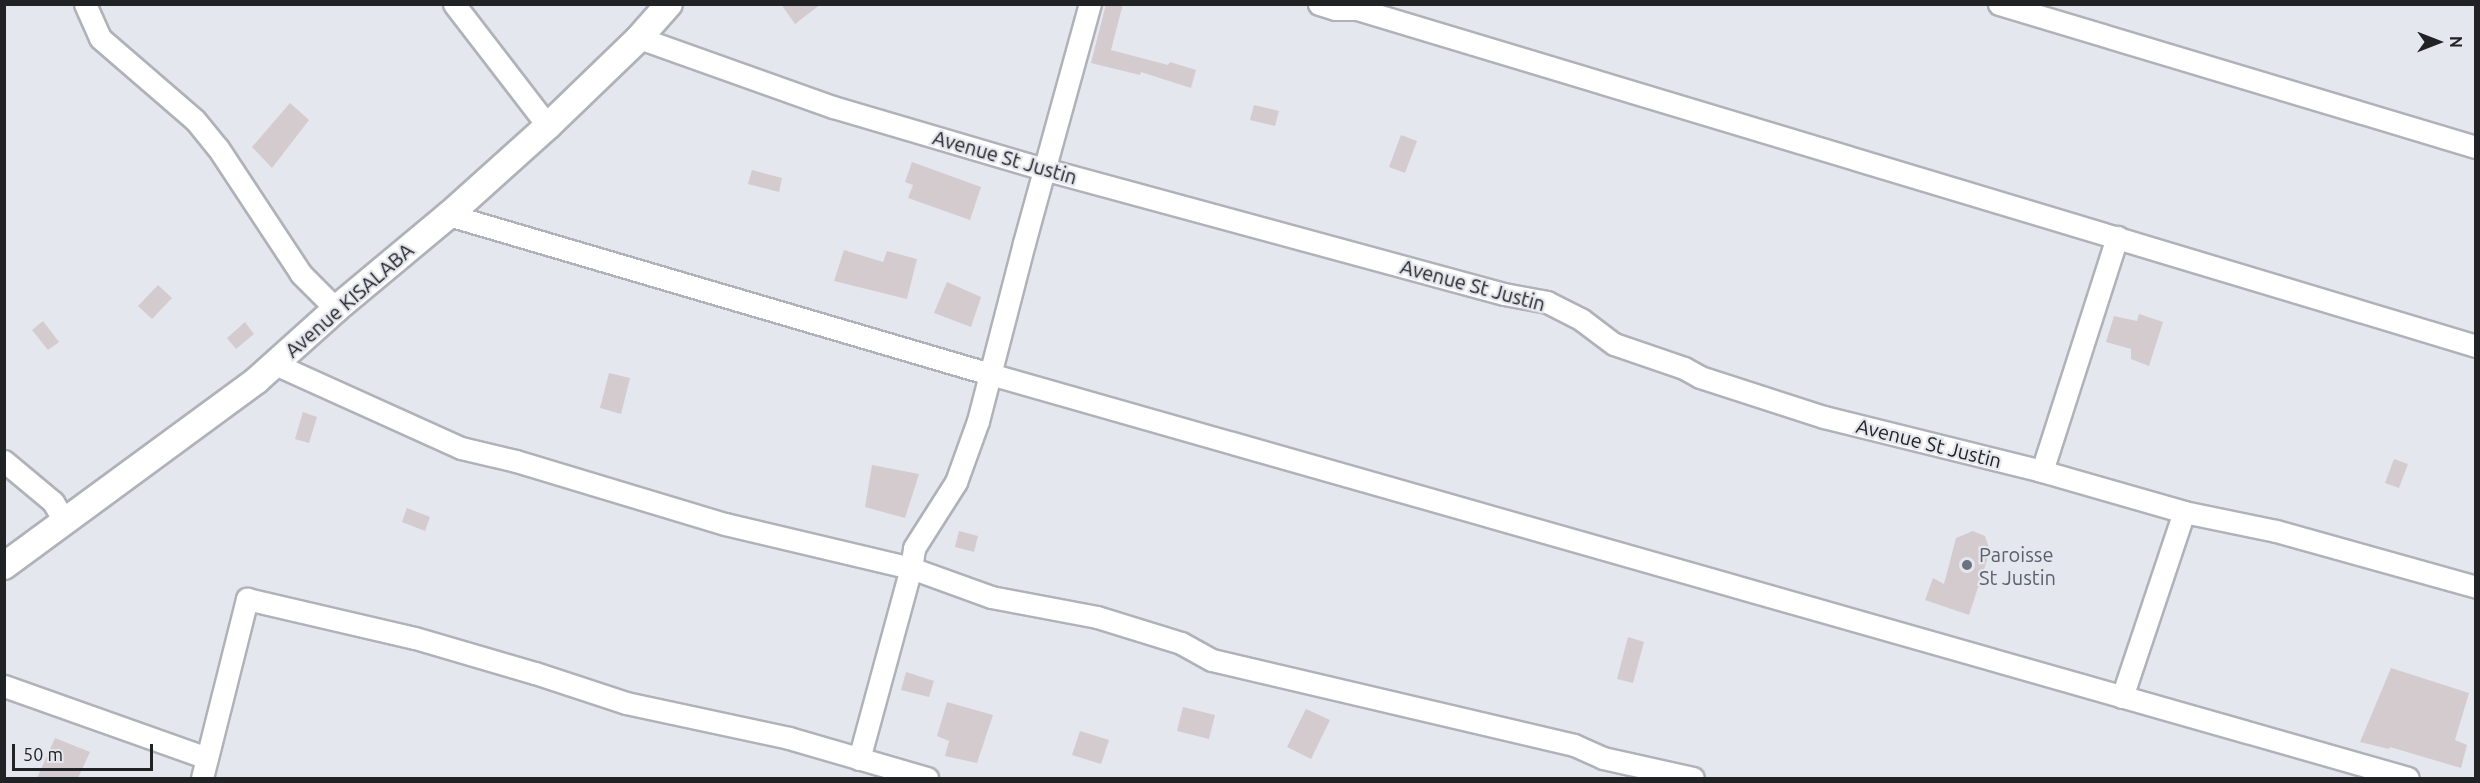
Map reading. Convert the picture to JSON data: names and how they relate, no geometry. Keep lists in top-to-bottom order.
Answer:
{
  "streets": {
    "street": ["Avenue St Justin", "Avenue KISALABA"]
  },
  "crossings": [
    ["Avenue St Justin", "Avenue KISALABA"]
  ],
  "places": ["Paroisse St Justin"],
  "scale_bar": "50 m",
  "north": "right"
}
